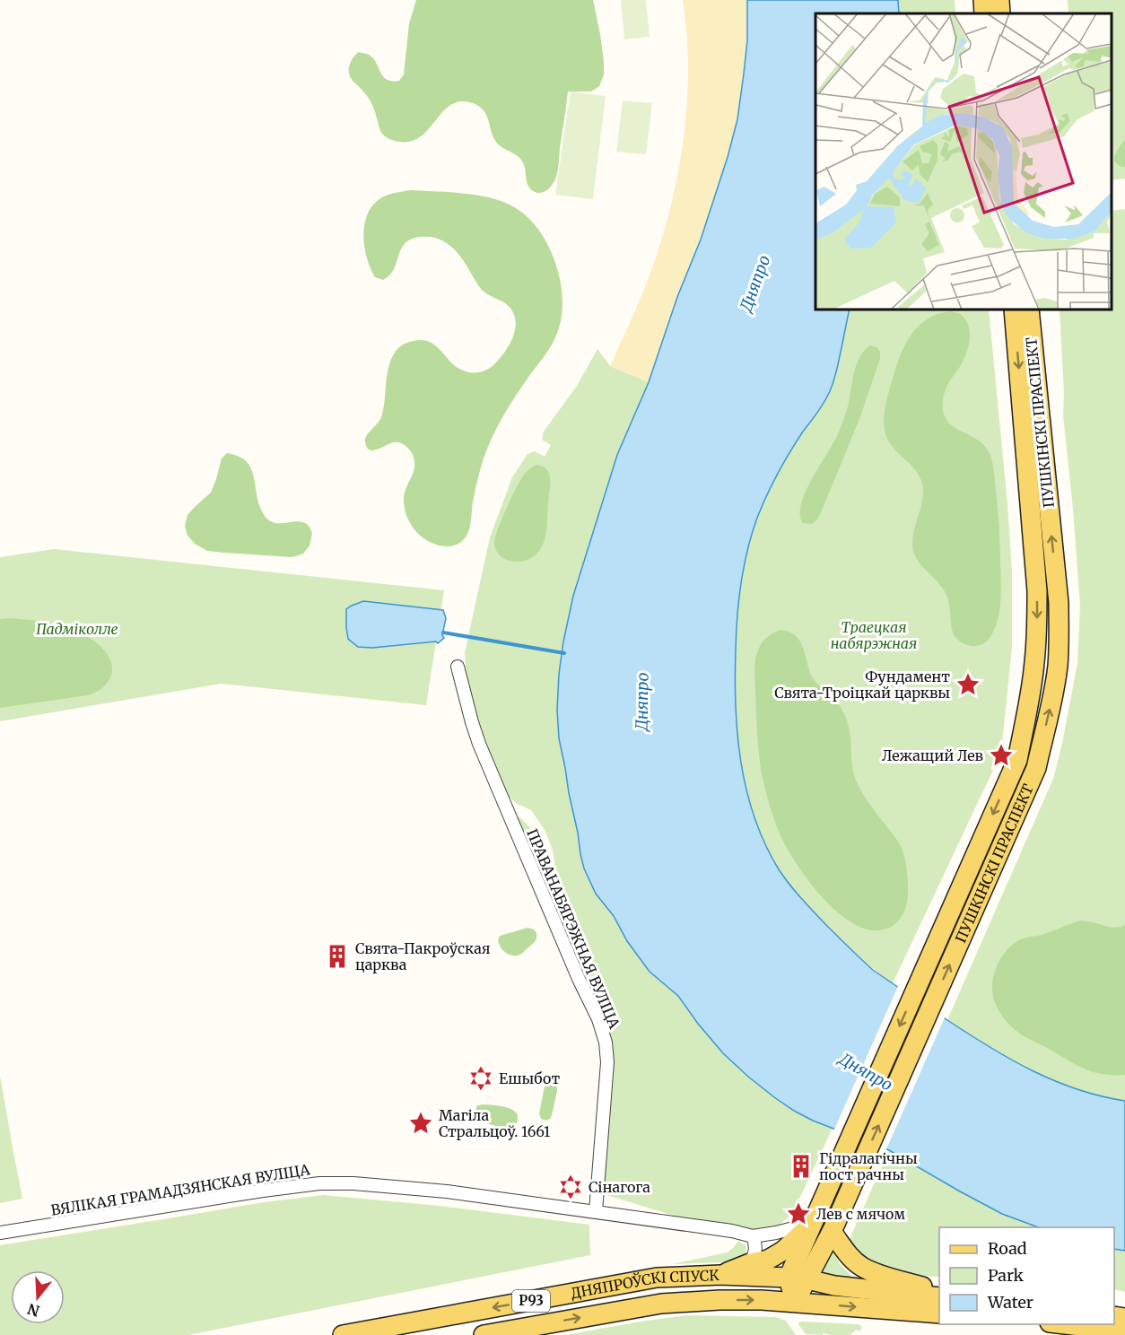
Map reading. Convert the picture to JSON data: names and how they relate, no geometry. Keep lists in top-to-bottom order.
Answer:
{
  "streets": {
    "main road": ["ПУШКІНСКІ ПРАСПЕКТ", "ДНЯПРОЎСКІ СПУСК", "Р93"],
    "street": ["ПРАВАНАБЯРЭЖНАЯ ВУЛІЦА", "ВЯЛІКАЯ ГРАМАДЗЯНСКАЯ ВУЛІЦА"]
  },
  "crossings": [
    ["ПУШКІНСКІ ПРАСПЕКТ", "ВЯЛІКАЯ ГРАМАДЗЯНСКАЯ ВУЛІЦА"],
    ["ПУШКІНСКІ ПРАСПЕКТ", "ДНЯПРОЎСКІ СПУСК"],
    ["ПУШКІНСКІ ПРАСПЕКТ", "Р93"],
    ["ПРАВАНАБЯРЭЖНАЯ ВУЛІЦА", "ВЯЛІКАЯ ГРАМАДЗЯНСКАЯ ВУЛІЦА"],
    ["ДНЯПРОЎСКІ СПУСК", "Р93"]
  ],
  "water": ["Дняпро"],
  "parks": ["Траецкая набярэжная", "Падміколле"],
  "places": {
    "place": [
      "Фундамент Свята-Троіцкай царквы",
      "Лежащий Лев",
      "Магіла Стральцоў. 1661",
      "Лев с мячом"
    ],
    "building": ["Свята-Пакроўская царква", "Гідралагічны пост рачны"],
    "synagogue": ["Ешыбот", "Сінагога"]
  },
  "legend": ["Road", "Park", "Water"],
  "north": "bottom"
}
